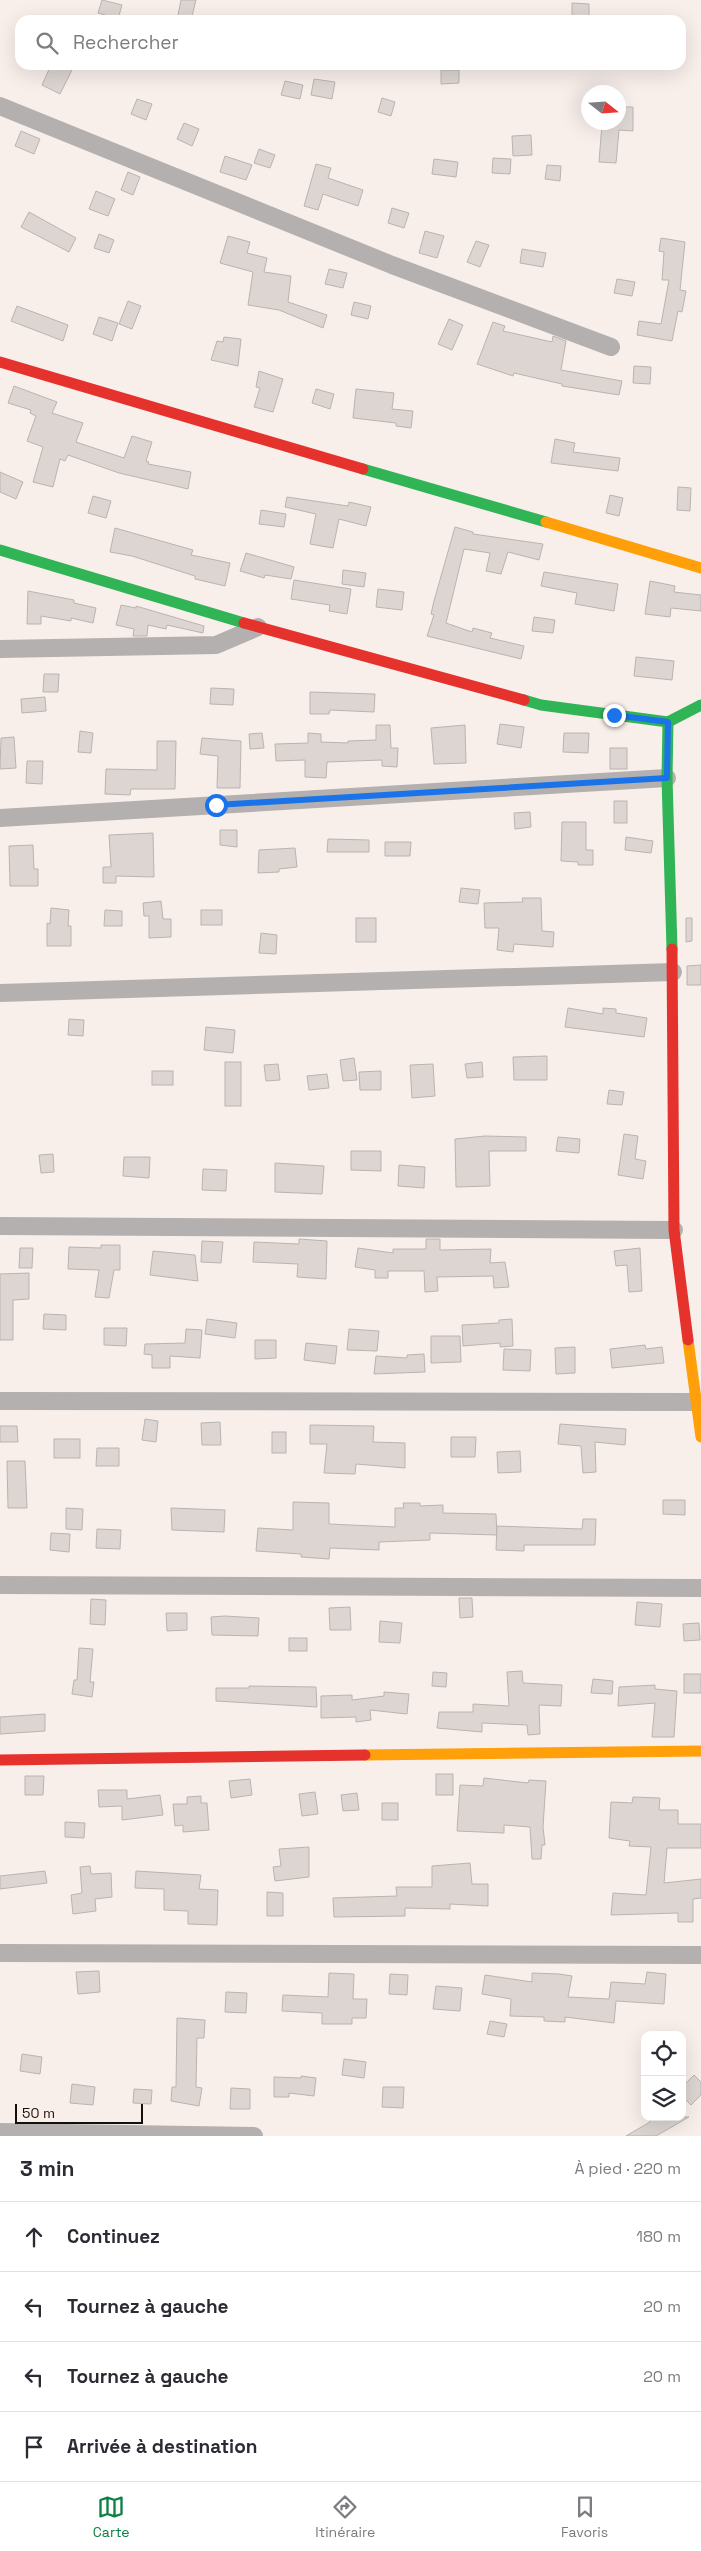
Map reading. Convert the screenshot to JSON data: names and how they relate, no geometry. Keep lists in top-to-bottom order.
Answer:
{
  "scale_bar": "50 m",
  "north": "right",
  "page": {
    "search": "Rechercher",
    "scale": "50 m",
    "heading": ["3 min", "À pied · 220 m"],
    "list": [
      ["Continuez", "180 m"],
      ["Tournez à gauche", "20 m"],
      ["Tournez à gauche", "20 m"],
      "Arrivée à destination"
    ],
    "nav": ["Carte", "Itinéraire", "Favoris"]
  }
}
